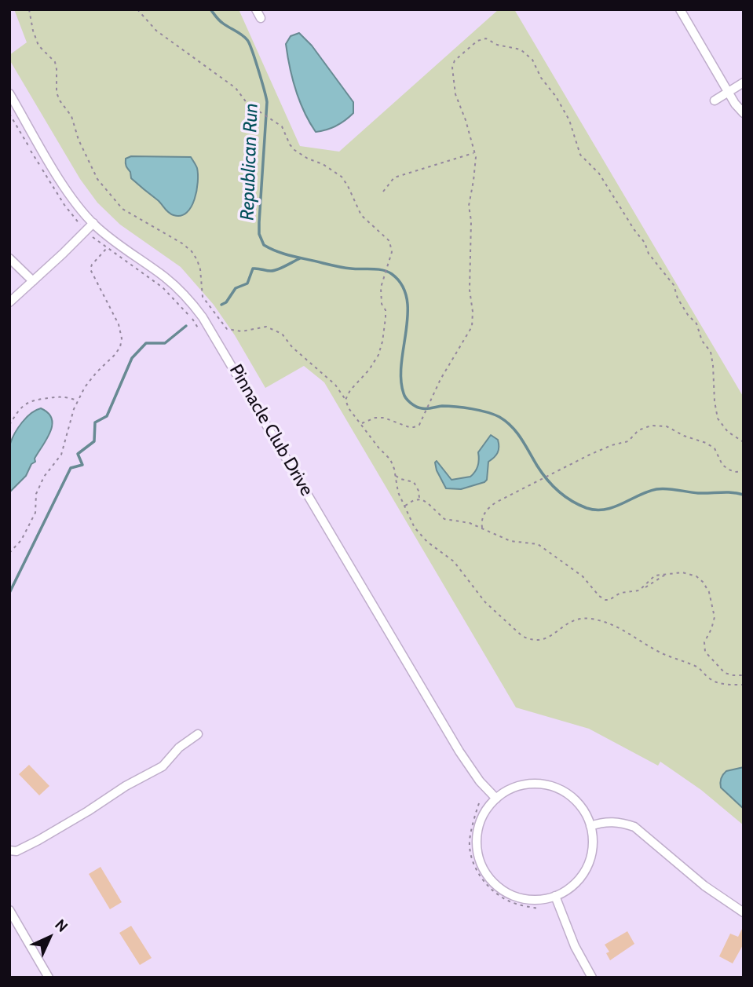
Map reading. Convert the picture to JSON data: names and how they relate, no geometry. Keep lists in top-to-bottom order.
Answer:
{
  "streets": {
    "street": ["Pinnacle Club Drive"]
  },
  "water": ["Republican Run"],
  "north": "top right"
}
